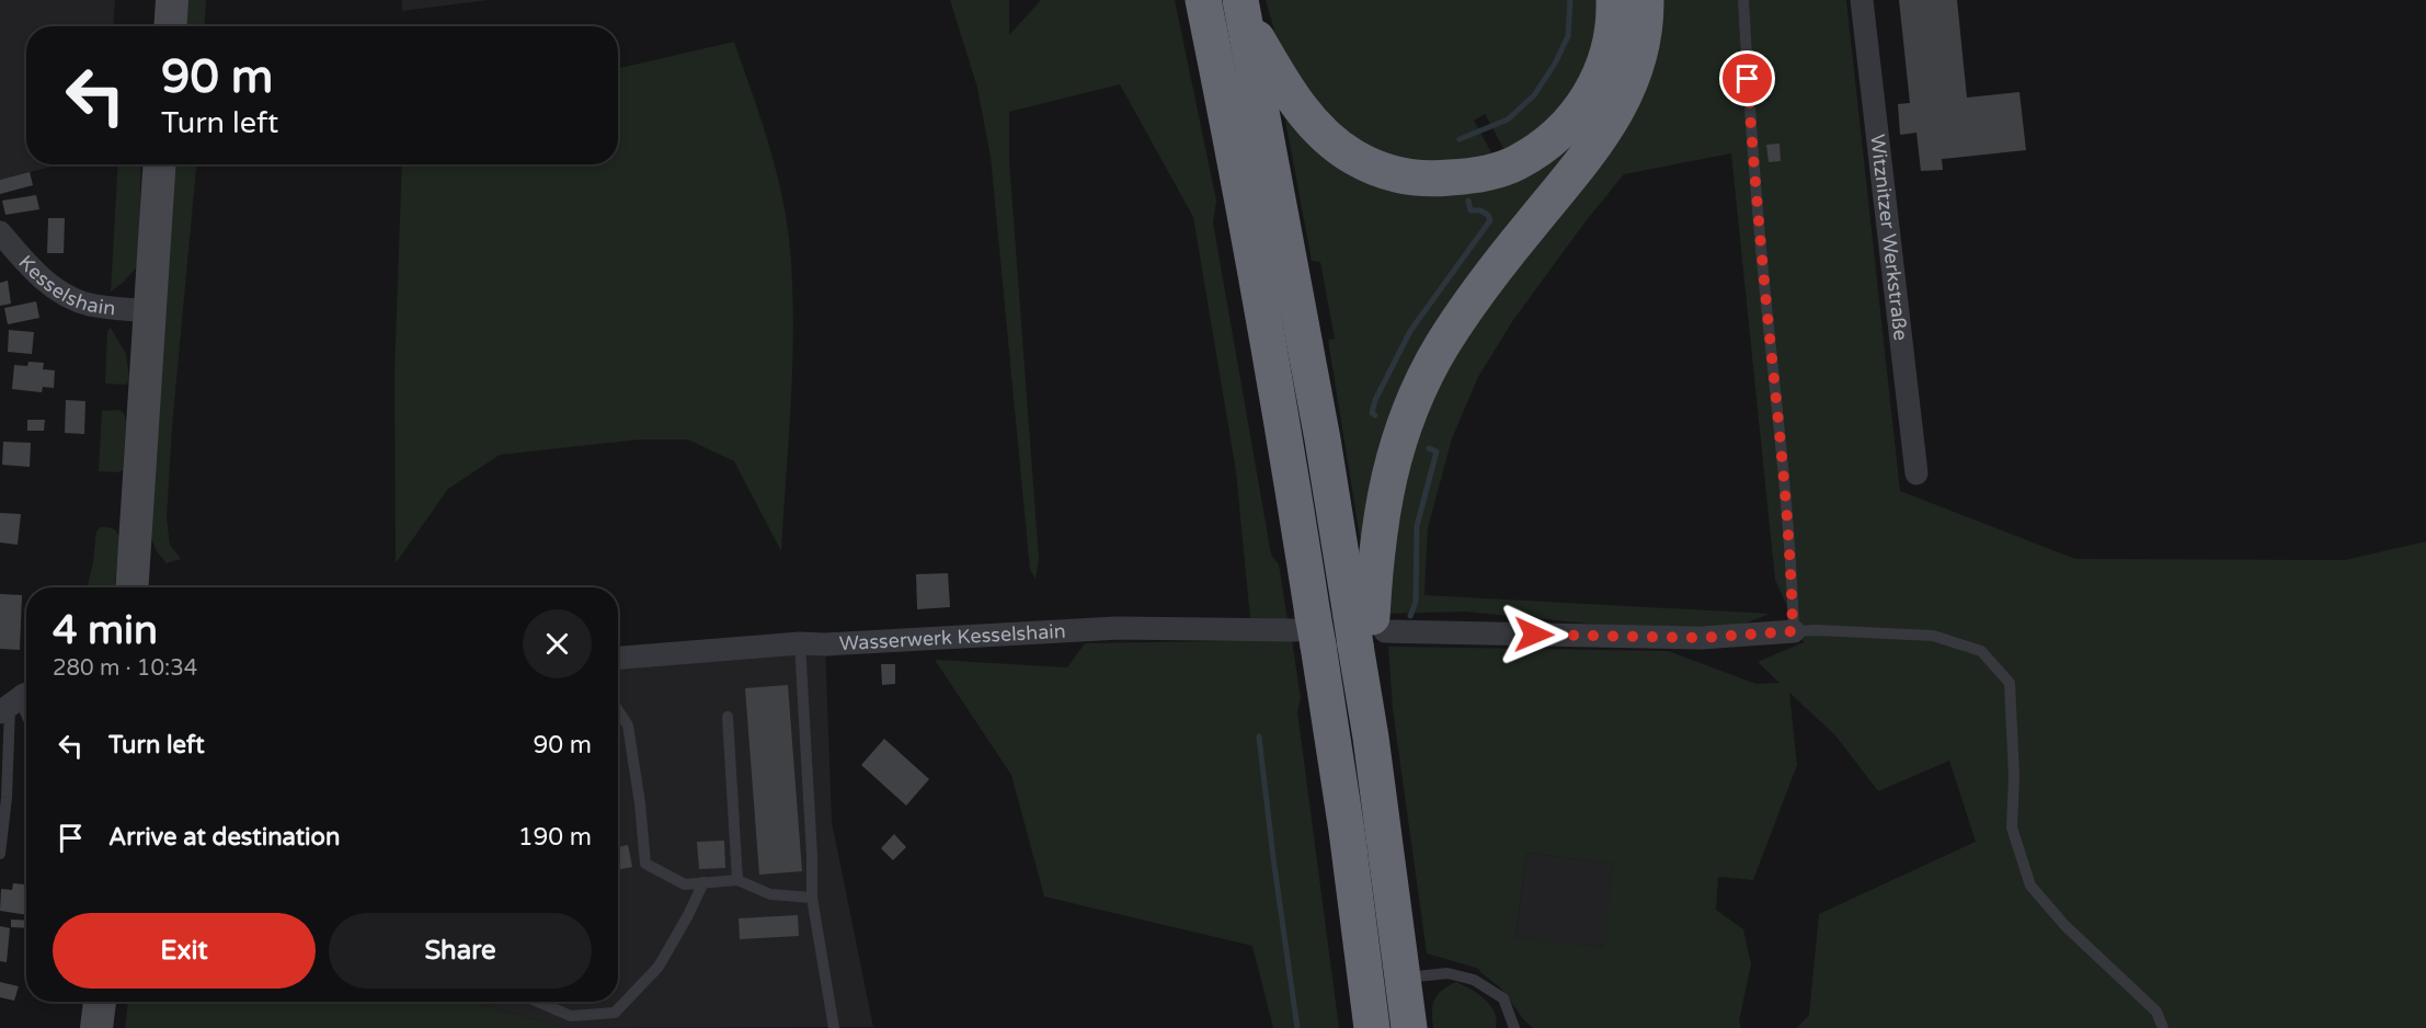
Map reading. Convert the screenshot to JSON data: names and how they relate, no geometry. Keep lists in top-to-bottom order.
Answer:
{
  "streets": {
    "street": ["Witznitzer Werkstraße", "Kesselshain", "Wasserwerk Kesselshain"]
  },
  "page": {
    "turn": ["90 m", "Turn left"],
    "heading": ["4 min", "280 m · 10:34"],
    "list": [
      {
        "name": "Turn left",
        "value": "90 m"
      },
      {
        "name": "Arrive at destination",
        "value": "190 m"
      }
    ],
    "buttons": ["Exit", "Share"]
  }
}
